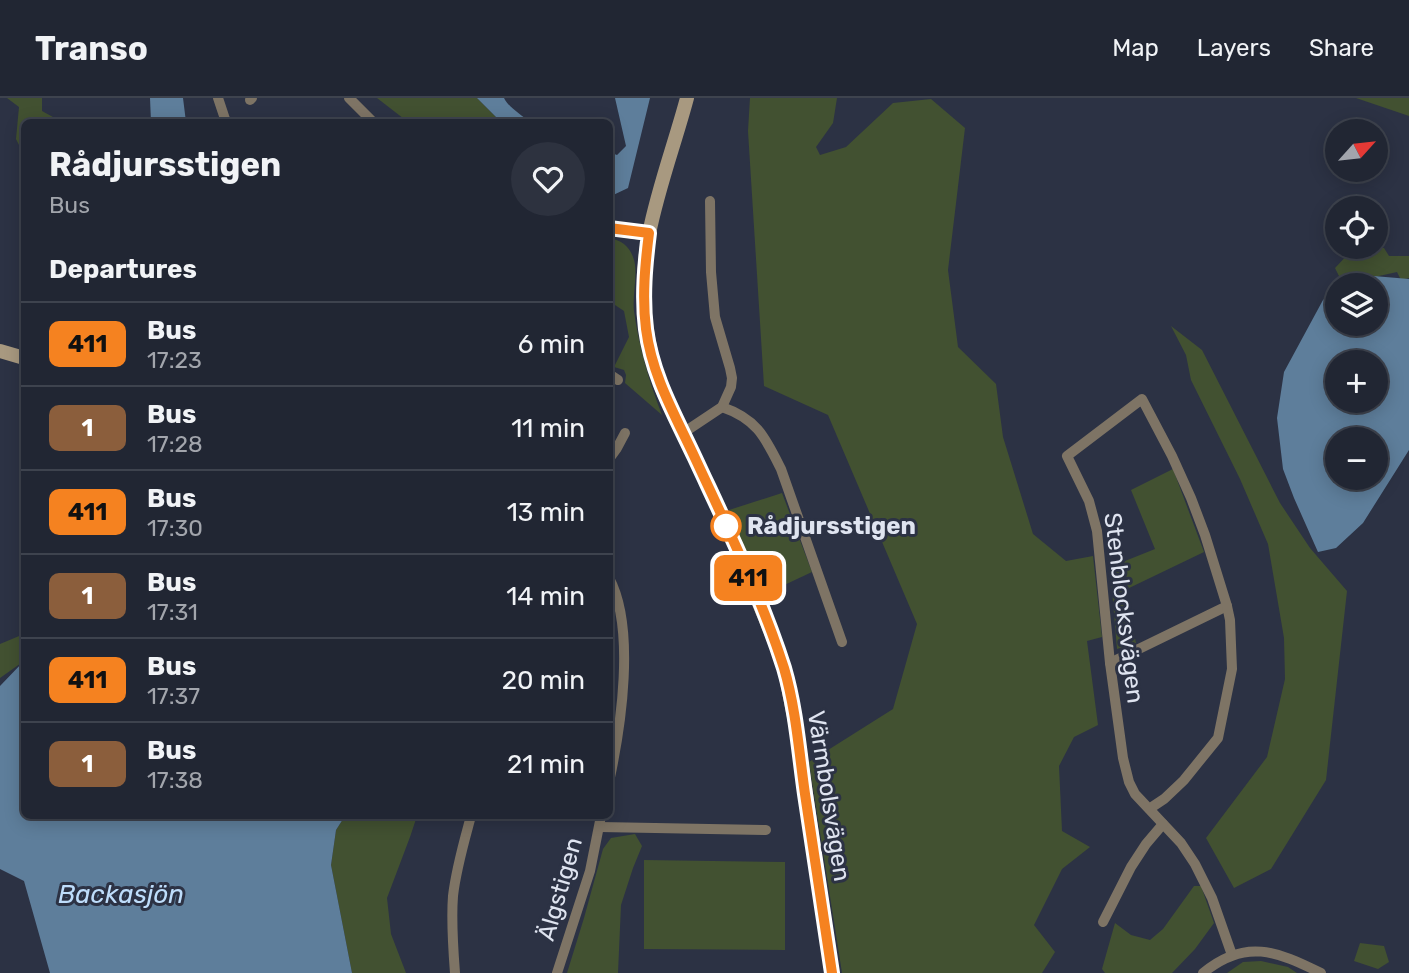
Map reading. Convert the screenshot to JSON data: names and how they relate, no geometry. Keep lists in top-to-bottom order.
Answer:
{
  "streets": {
    "street": ["Stenblocksvägen", "Värmbolsvägen", "Älgstigen"]
  },
  "water": ["Backasjön"],
  "places": ["Rådjursstigen"],
  "lines": ["bus line 411"],
  "north": "top right",
  "page": {
    "header": "Transo",
    "nav": ["Map", "Layers", "Share"],
    "on_map": "411",
    "map_buttons": ["+", "−"],
    "heading": [
      ["Rådjursstigen", "Bus"],
      "Departures"
    ],
    "list": [
      {
        "mark": "411",
        "name": "Bus",
        "note": "17:23",
        "value": "6 min"
      },
      {
        "mark": "1",
        "name": "Bus",
        "note": "17:28",
        "value": "11 min"
      },
      {
        "mark": "411",
        "name": "Bus",
        "note": "17:30",
        "value": "13 min"
      },
      {
        "mark": "1",
        "name": "Bus",
        "note": "17:31",
        "value": "14 min"
      },
      {
        "mark": "411",
        "name": "Bus",
        "note": "17:37",
        "value": "20 min"
      },
      {
        "mark": "1",
        "name": "Bus",
        "note": "17:38",
        "value": "21 min"
      }
    ]
  }
}
